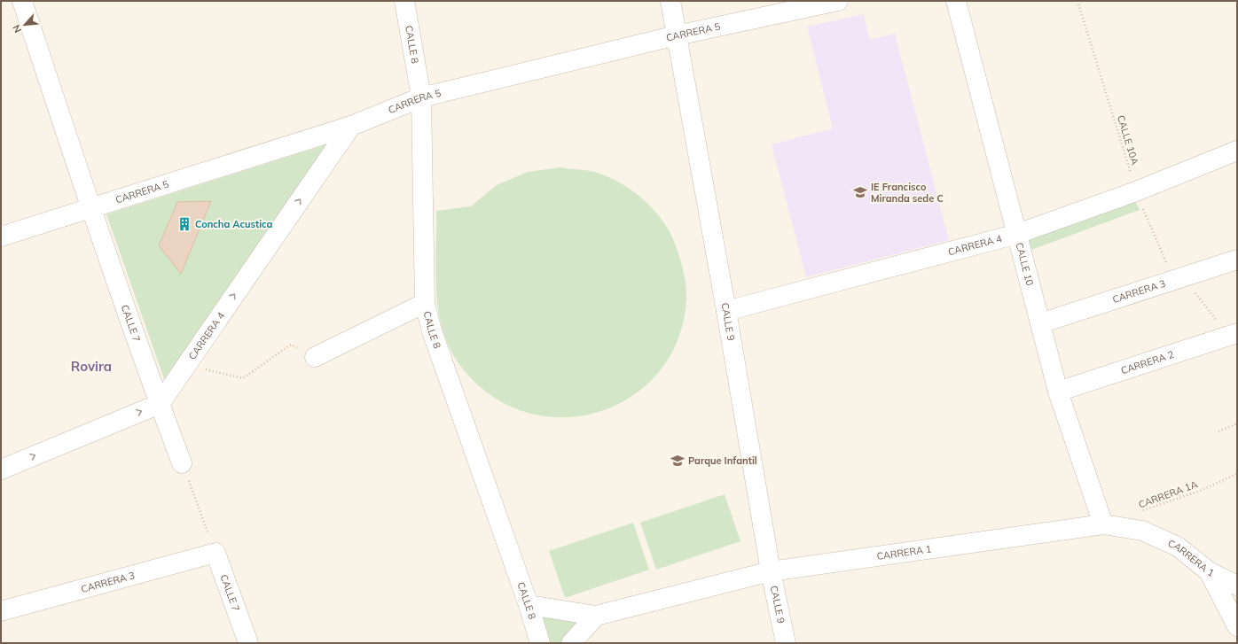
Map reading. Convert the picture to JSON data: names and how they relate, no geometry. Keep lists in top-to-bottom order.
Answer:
{
  "streets": {
    "street": [
      "CARRERA 5",
      "CALLE 8",
      "CARRERA 4",
      "CALLE 10",
      "CARRERA 3",
      "CALLE 9",
      "CALLE 7",
      "CARRERA 2",
      "CARRERA 1"
    ],
    "path": ["CALLE 10A", "CARRERA 1A"]
  },
  "crossings": [
    ["CARRERA 5", "CALLE 8"],
    ["CARRERA 5", "CARRERA 4"],
    ["CARRERA 5", "CALLE 9"],
    ["CARRERA 5", "CALLE 7"],
    ["CALLE 10A", "CARRERA 4"],
    ["CALLE 10A", "CARRERA 3"],
    ["CALLE 10A", "CARRERA 2"],
    ["CARRERA 4", "CALLE 10"],
    ["CARRERA 4", "CALLE 9"],
    ["CARRERA 4", "CALLE 7"],
    ["CALLE 10", "CARRERA 3"],
    ["CALLE 10", "CARRERA 2"],
    ["CALLE 10", "CARRERA 1"],
    ["CARRERA 3", "CALLE 7"],
    ["CALLE 9", "CARRERA 1"]
  ],
  "districts": ["Rovira"],
  "places": {
    "school or university": ["IE Francisco Miranda sede C", "Parque Infantil"],
    "building": ["Concha Acustica"]
  },
  "north": "bottom left"
}
